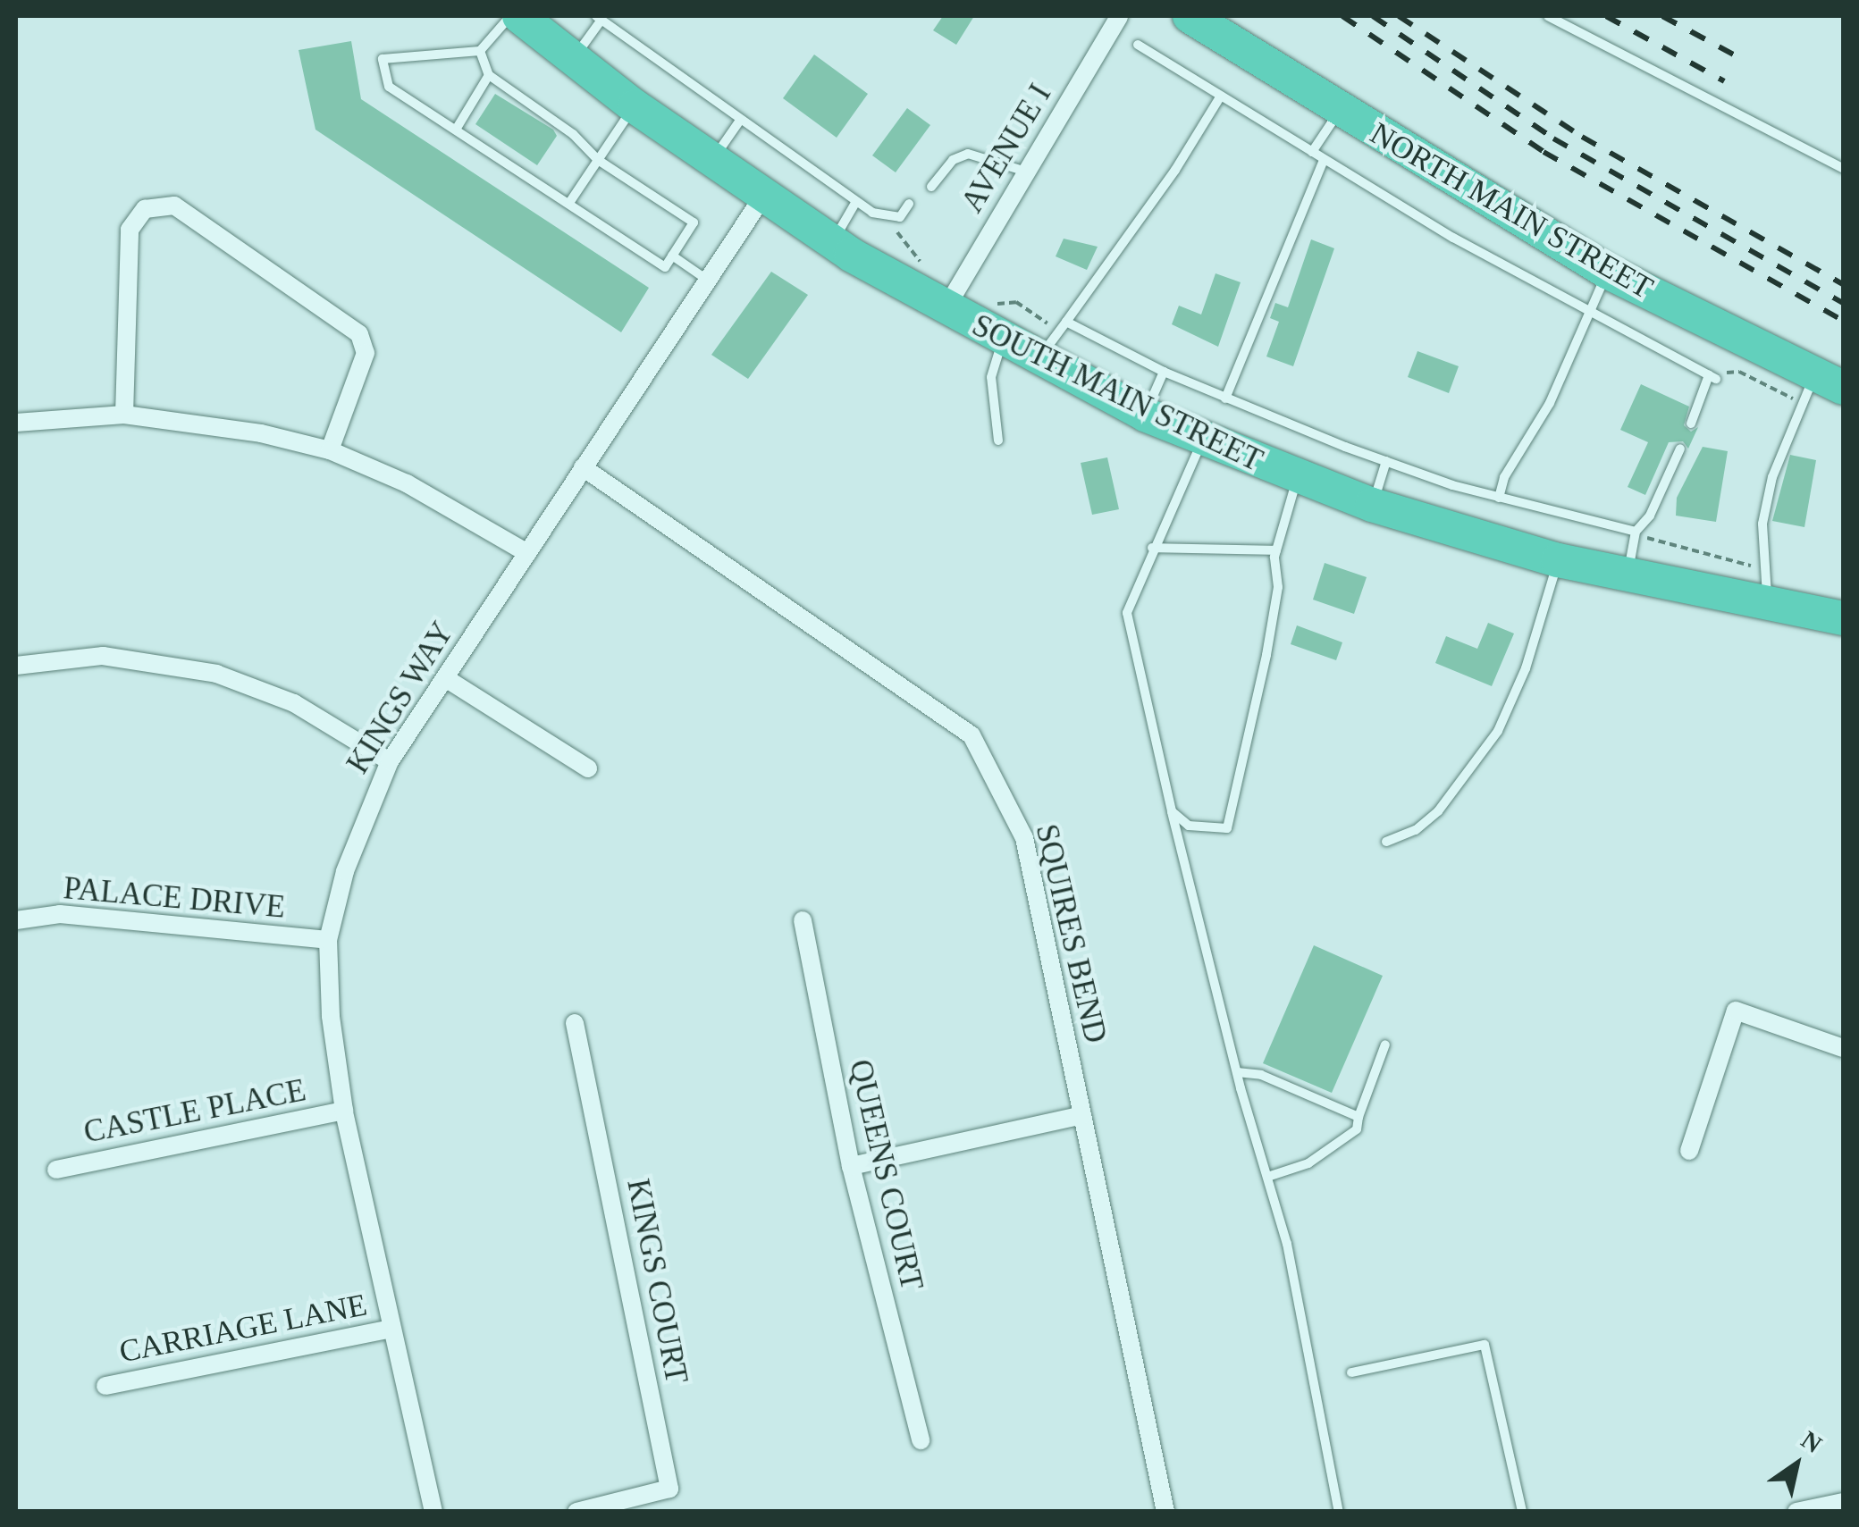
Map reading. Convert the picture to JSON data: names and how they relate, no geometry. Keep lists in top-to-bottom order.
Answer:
{
  "streets": {
    "highway": ["NORTH MAIN STREET", "SOUTH MAIN STREET"],
    "street": [
      "AVENUE I",
      "KINGS WAY",
      "PALACE DRIVE",
      "SQUIRES BEND",
      "CASTLE PLACE",
      "QUEENS COURT",
      "KINGS COURT",
      "CARRIAGE LANE"
    ]
  },
  "crossings": [
    ["AVENUE I", "SOUTH MAIN STREET"],
    ["SOUTH MAIN STREET", "KINGS WAY"],
    ["KINGS WAY", "PALACE DRIVE"],
    ["KINGS WAY", "SQUIRES BEND"],
    ["KINGS WAY", "CASTLE PLACE"],
    ["KINGS WAY", "CARRIAGE LANE"]
  ],
  "north": "top right"
}
